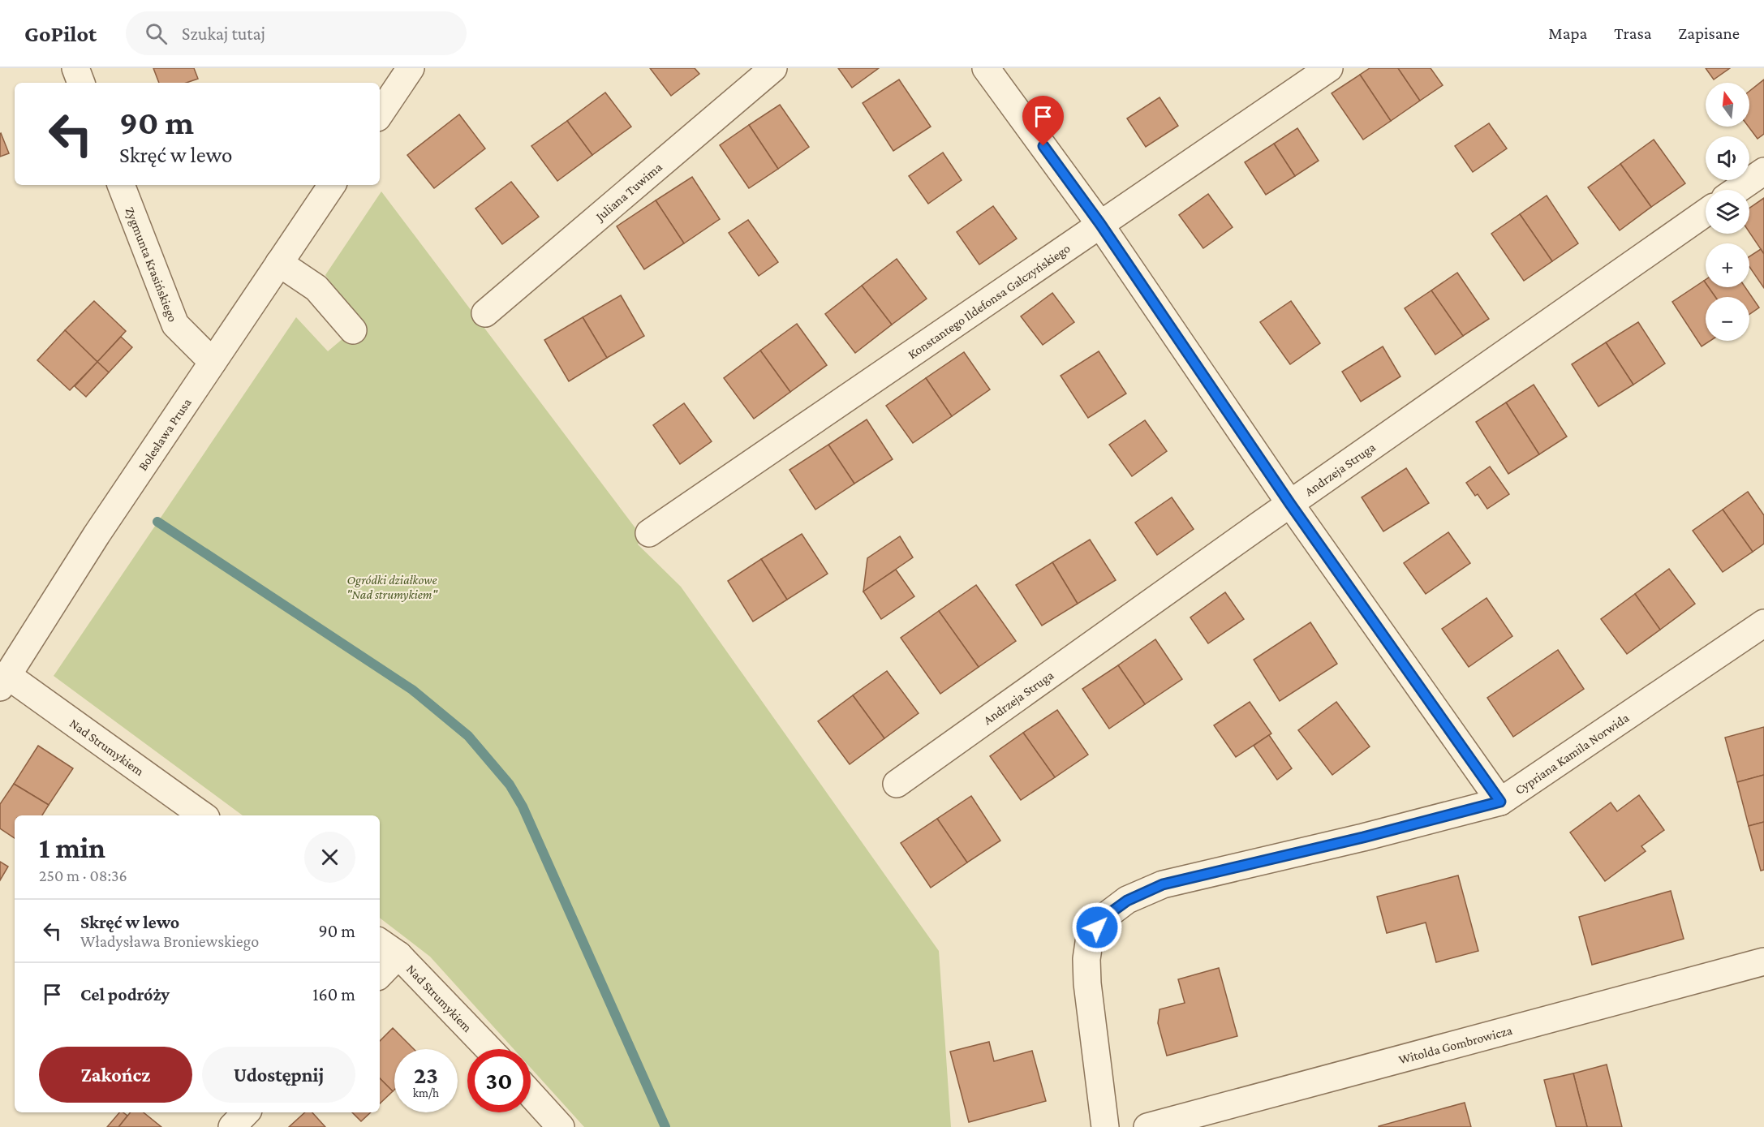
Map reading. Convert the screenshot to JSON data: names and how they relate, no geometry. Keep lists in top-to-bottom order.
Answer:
{
  "streets": {
    "street": [
      "Juliana Tuwima",
      "Zygmunta Krasińskiego",
      "Konstantego Ildefonsa Gałczyńskiego",
      "Bolesława Prusa",
      "Andrzeja Struga",
      "Nad Strumykiem",
      "Cypriana Kamila Norwida",
      "Witolda Gombrowicza"
    ]
  },
  "crossings": [
    ["Zygmunta Krasińskiego", "Bolesława Prusa"],
    ["Bolesława Prusa", "Nad Strumykiem"]
  ],
  "parks": ["Ogródki działkowe \"Nad strumykiem\""],
  "north": "top",
  "page": {
    "header": "GoPilot",
    "search": "Szukaj tutaj",
    "nav": ["Mapa", "Trasa", "Zapisane"],
    "map_buttons": ["+", "−"],
    "turn": ["90 m", "Skręć w lewo"],
    "heading": ["1 min", "250 m · 08:36"],
    "list": [
      {
        "name": "Skręć w lewo",
        "note": "Władysława Broniewskiego",
        "value": "90 m"
      },
      {
        "name": "Cel podróży",
        "value": "160 m"
      }
    ],
    "buttons": ["Zakończ", "Udostępnij"],
    "speed": "23 km/h",
    "limit": "30"
  }
}
